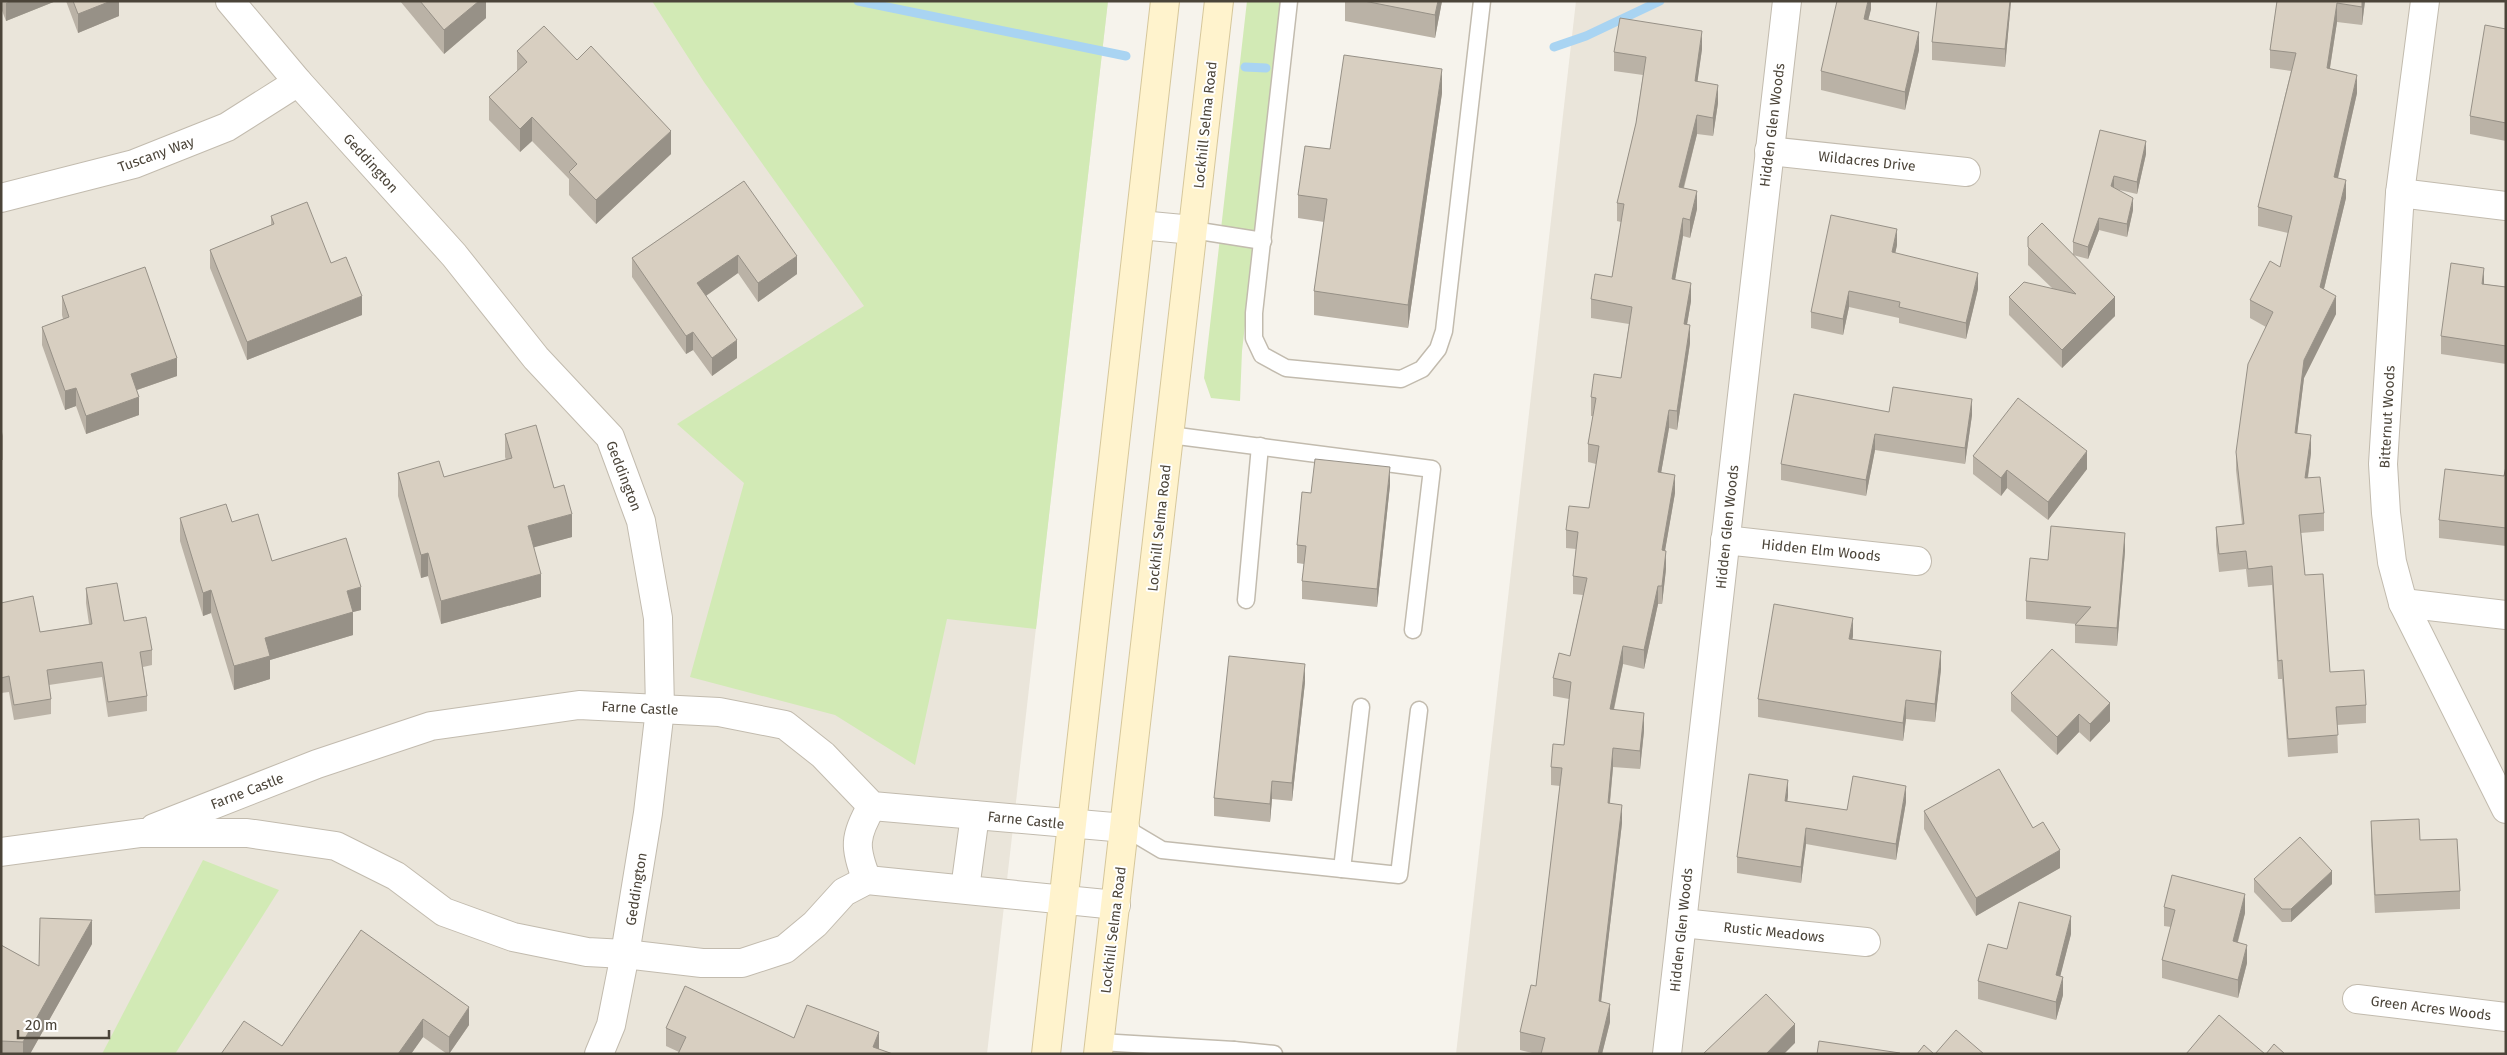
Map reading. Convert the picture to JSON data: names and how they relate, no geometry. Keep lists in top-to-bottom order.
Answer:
{
  "streets": {
    "main road": ["Lockhill Selma Road"],
    "street": [
      "Hidden Glen Woods",
      "Tuscany Way",
      "Wildacres Drive",
      "Geddington",
      "Bitternut Woods",
      "Hidden Elm Woods",
      "Farne Castle",
      "Rustic Meadows",
      "Green Acres Woods"
    ]
  },
  "crossings": [
    ["Lockhill Selma Road", "Farne Castle"],
    ["Hidden Glen Woods", "Wildacres Drive"],
    ["Hidden Glen Woods", "Hidden Elm Woods"],
    ["Hidden Glen Woods", "Rustic Meadows"],
    ["Tuscany Way", "Geddington"],
    ["Geddington", "Farne Castle"]
  ],
  "scale_bar": "20 m"
}
